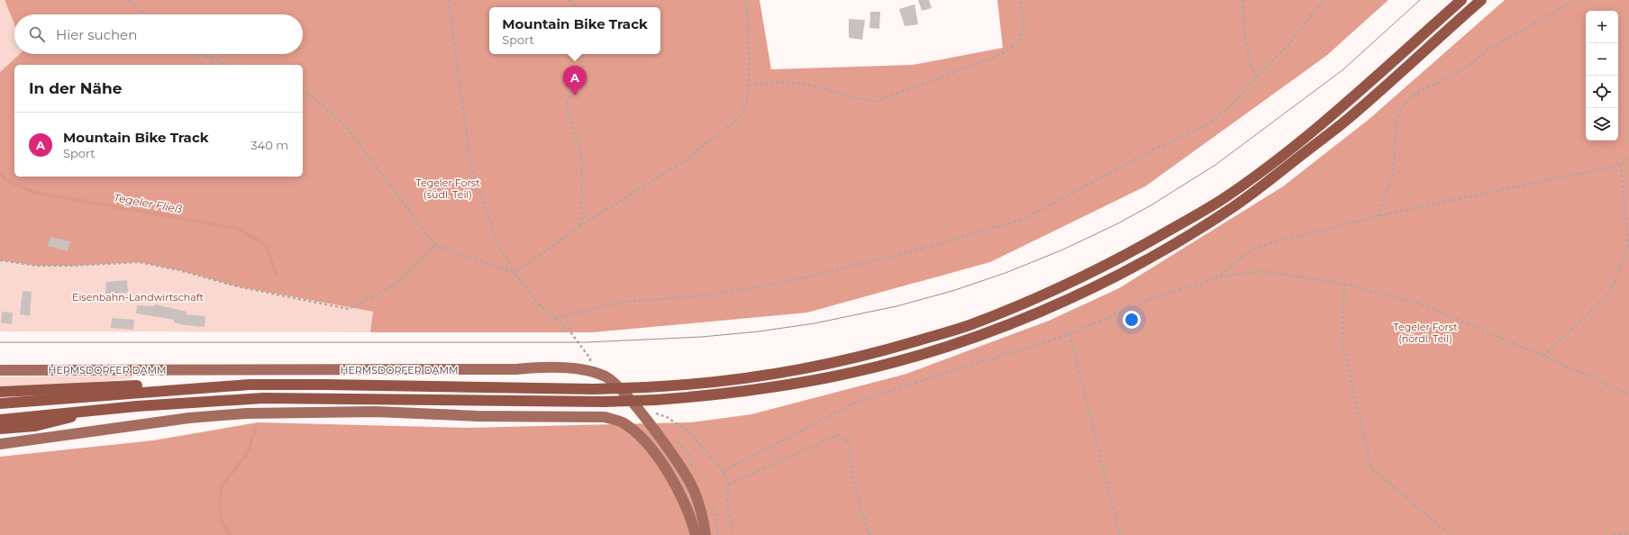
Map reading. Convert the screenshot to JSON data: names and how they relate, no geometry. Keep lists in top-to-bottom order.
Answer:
{
  "streets": {
    "main road": ["HERMSDORFER DAMM"]
  },
  "water": ["Tegeler Fließ"],
  "parks": ["Tegeler Forst (südl. Teil)", "Eisenbahn-Landwirtschaft", "Tegeler Forst (nördl. Teil)"],
  "page": {
    "popup": ["Mountain Bike Track", "Sport"],
    "map_buttons": ["+", "−"],
    "search": "Hier suchen",
    "heading": "In der Nähe",
    "pins": "A",
    "list": [
      {
        "mark": "A",
        "name": "Mountain Bike Track",
        "note": "Sport",
        "value": "340 m"
      }
    ]
  }
}
